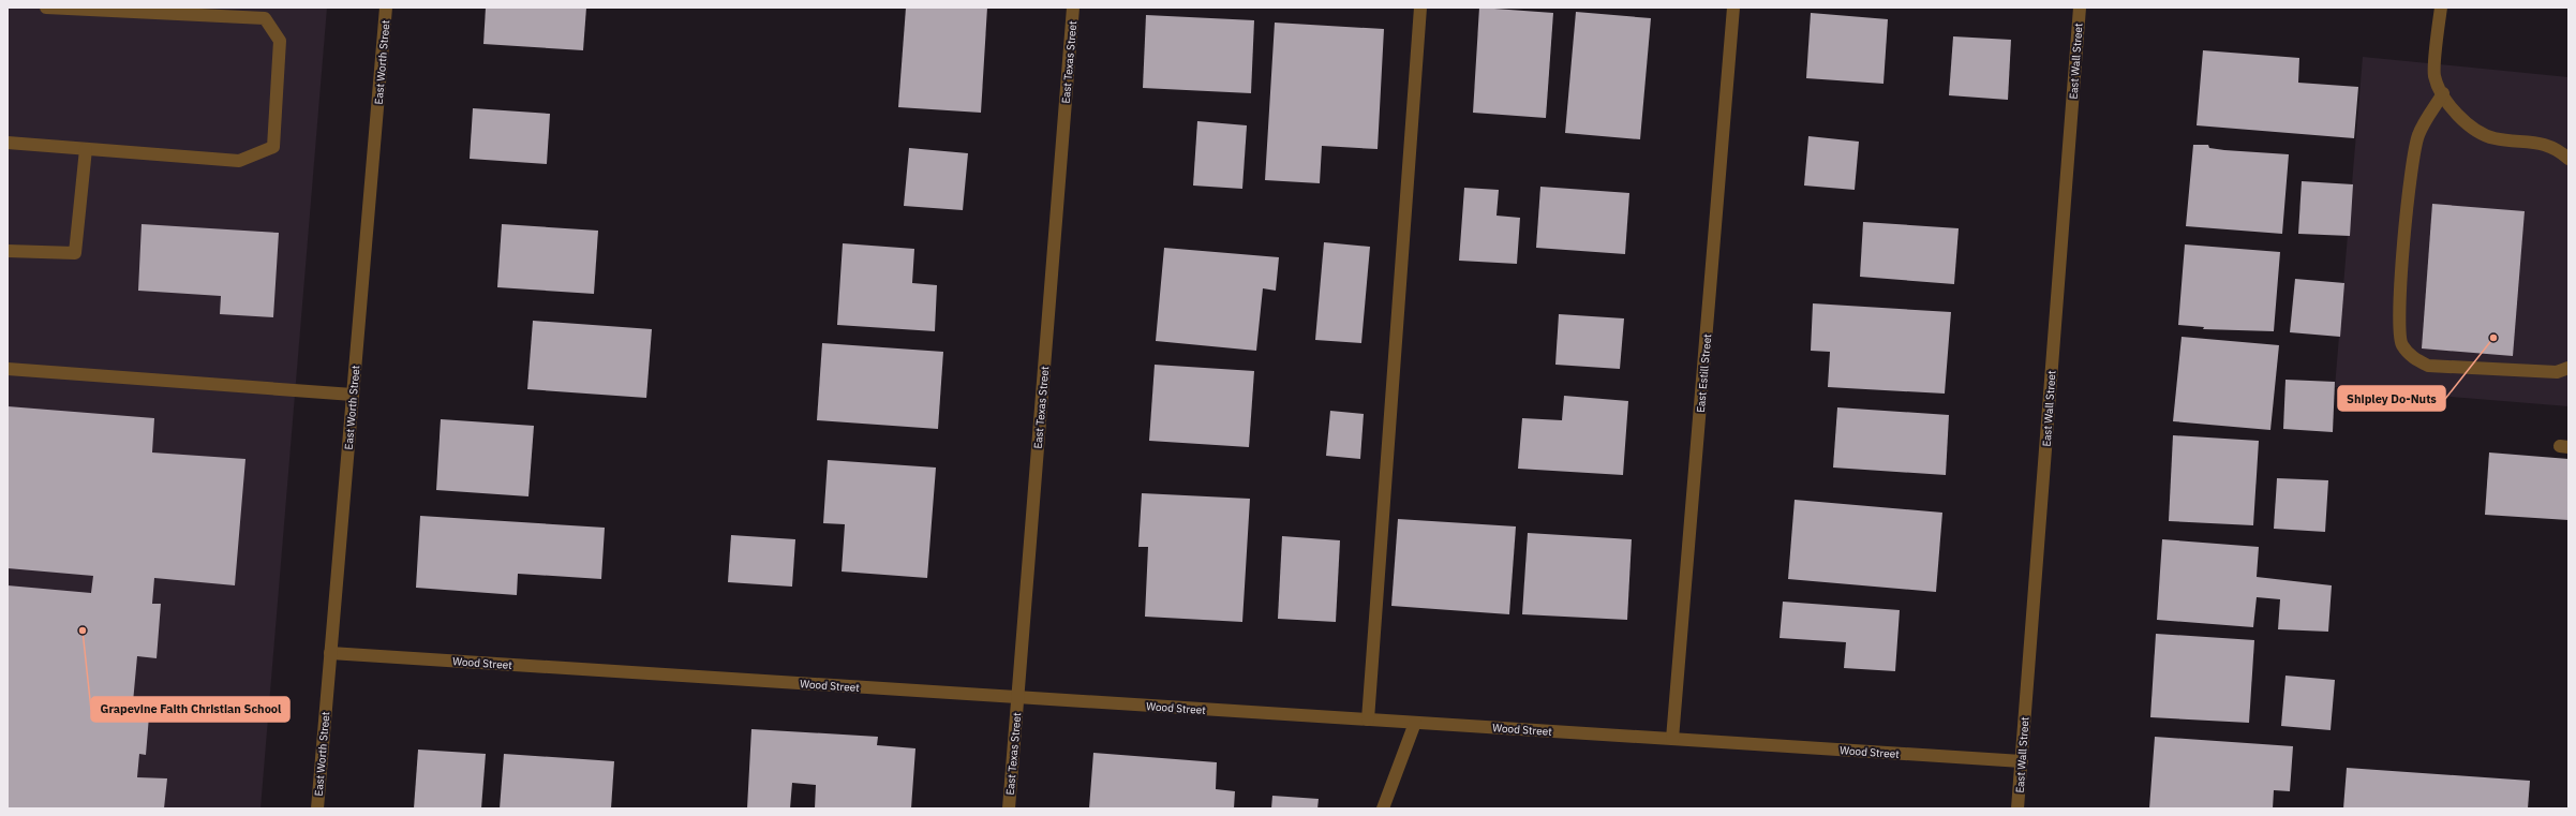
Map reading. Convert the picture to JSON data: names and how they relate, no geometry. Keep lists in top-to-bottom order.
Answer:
{
  "streets": {
    "street": [
      "East Wall Street",
      "East Worth Street",
      "East Texas Street",
      "East Estill Street",
      "Wood Street"
    ]
  },
  "crossings": [
    ["East Wall Street", "Wood Street"],
    ["East Worth Street", "Wood Street"],
    ["East Texas Street", "Wood Street"],
    ["East Estill Street", "Wood Street"]
  ],
  "places": ["Shipley Do-Nuts", "Grapevine Faith Christian School"]
}
